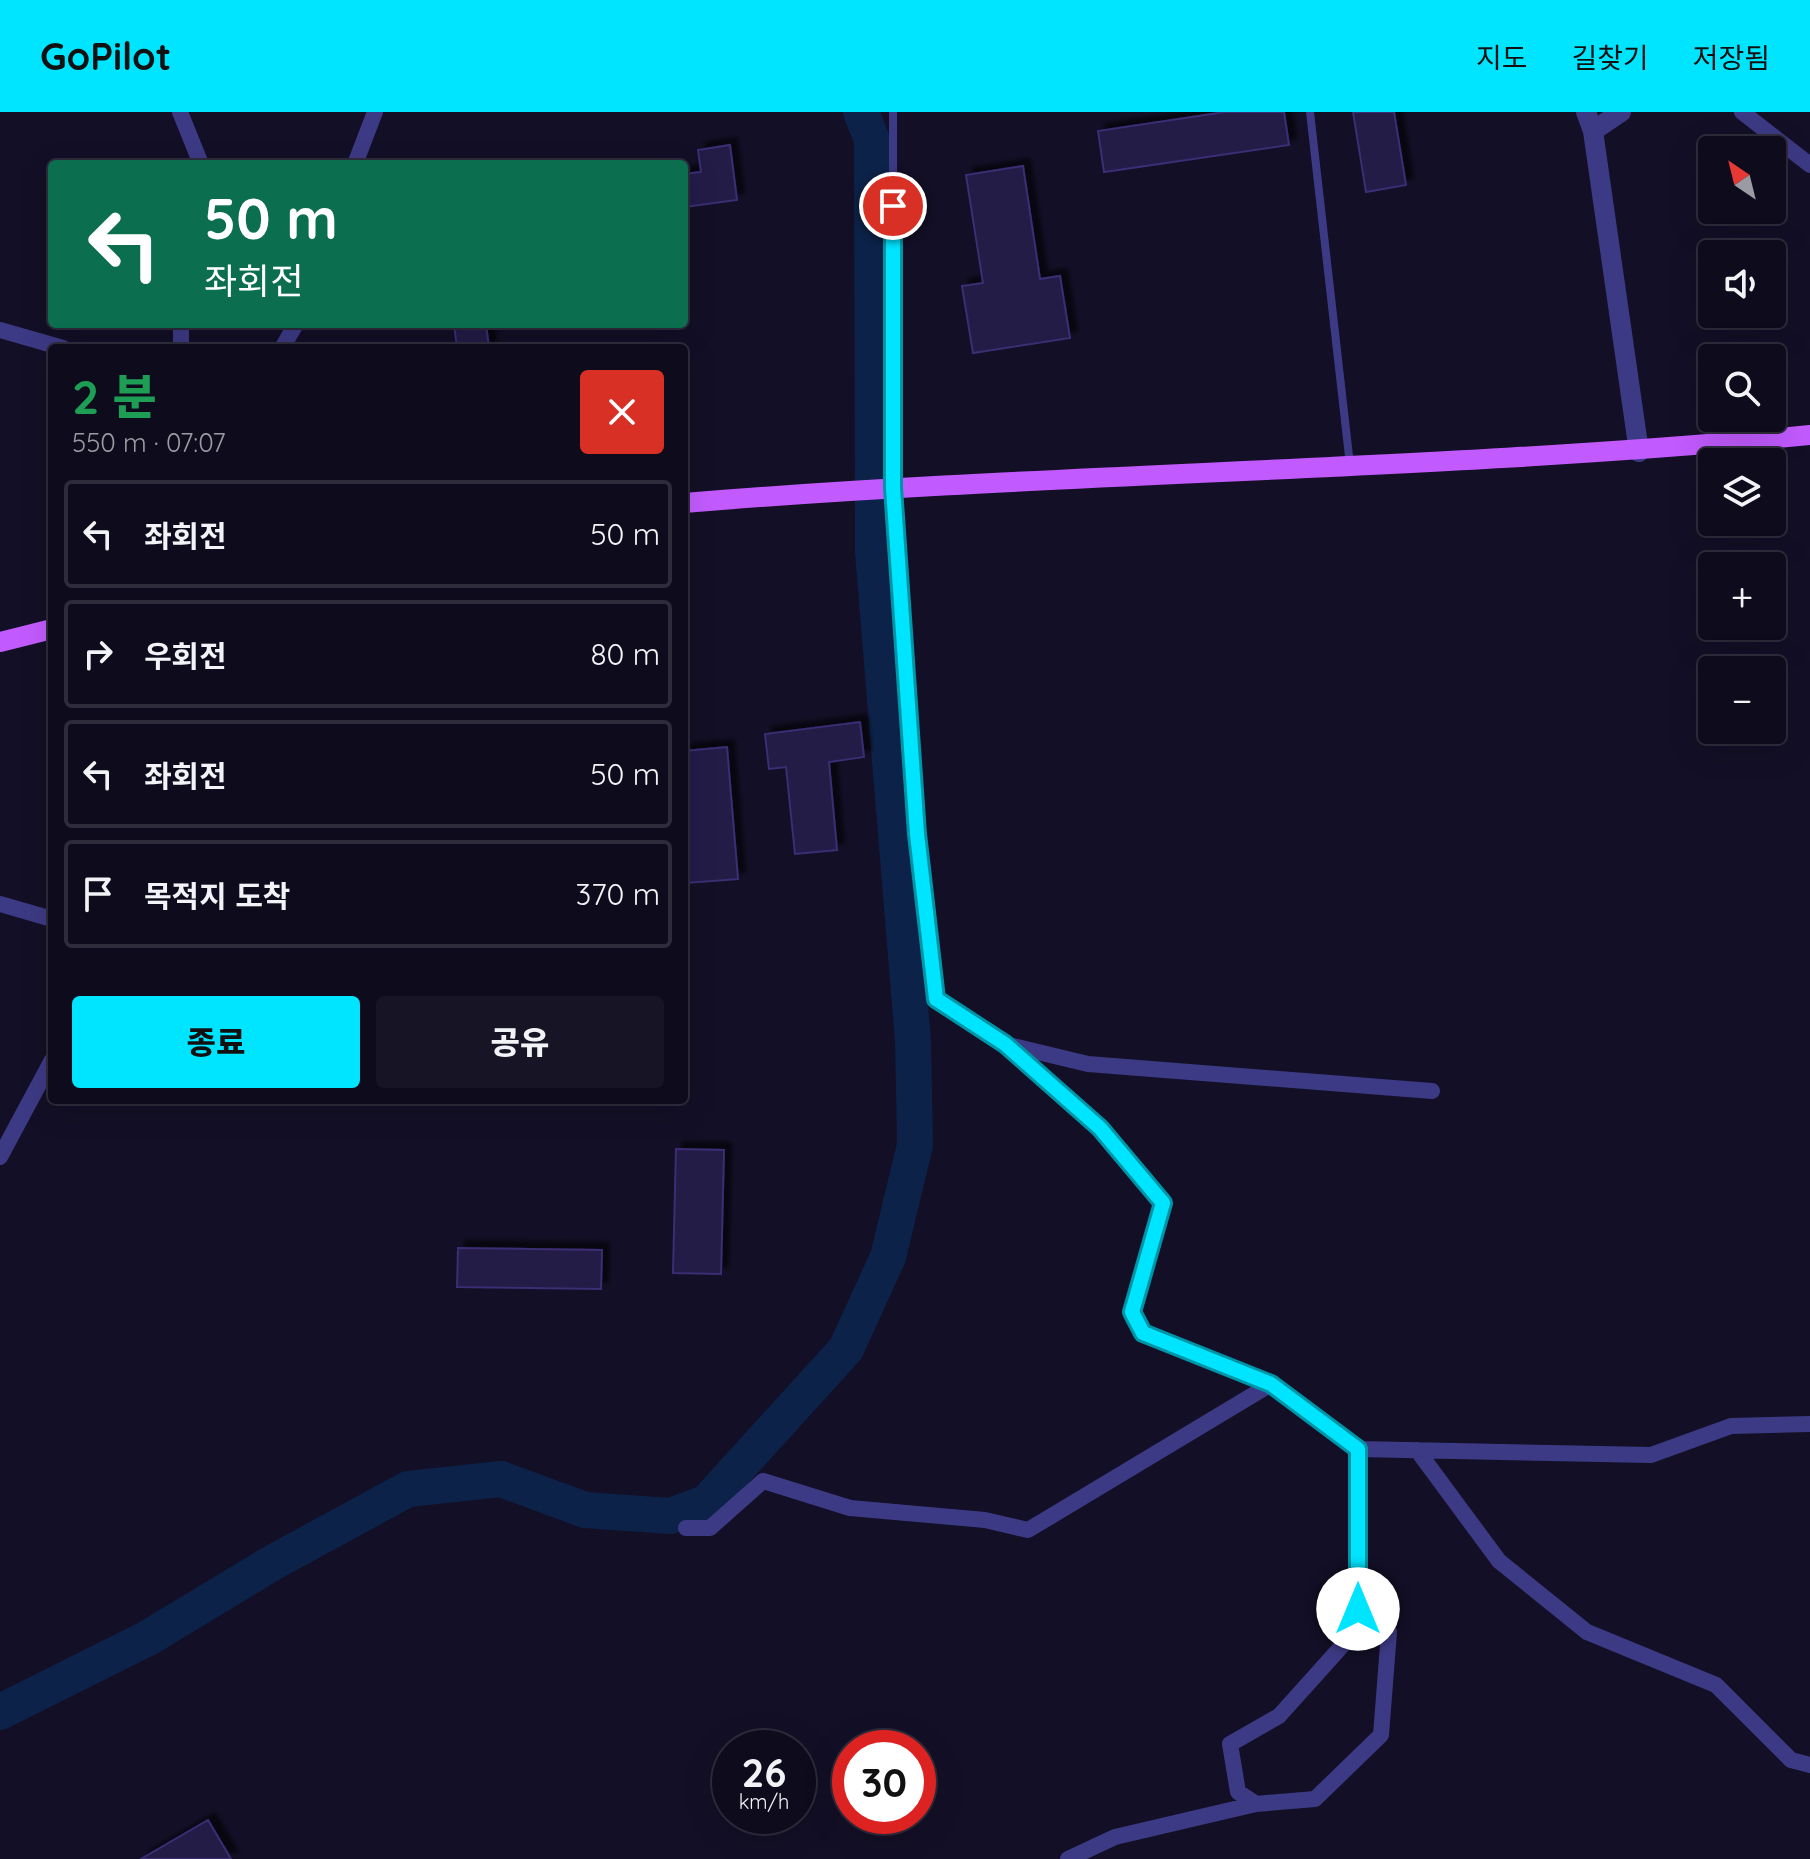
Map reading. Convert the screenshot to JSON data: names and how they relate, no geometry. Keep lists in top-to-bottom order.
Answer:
{
  "north": "top left",
  "page": {
    "header": "GoPilot",
    "nav": ["지도", "길찾기", "저장됨"],
    "map_buttons": ["+", "−"],
    "turn": ["50 m", "좌회전"],
    "heading": ["2 분", "550 m · 07:07"],
    "list": [
      {
        "name": "좌회전",
        "value": "50 m"
      },
      {
        "name": "우회전",
        "value": "80 m"
      },
      {
        "name": "좌회전",
        "value": "50 m"
      },
      {
        "name": "목적지 도착",
        "value": "370 m"
      }
    ],
    "buttons": ["종료", "공유"],
    "speed": "26 km/h",
    "limit": "30"
  }
}
